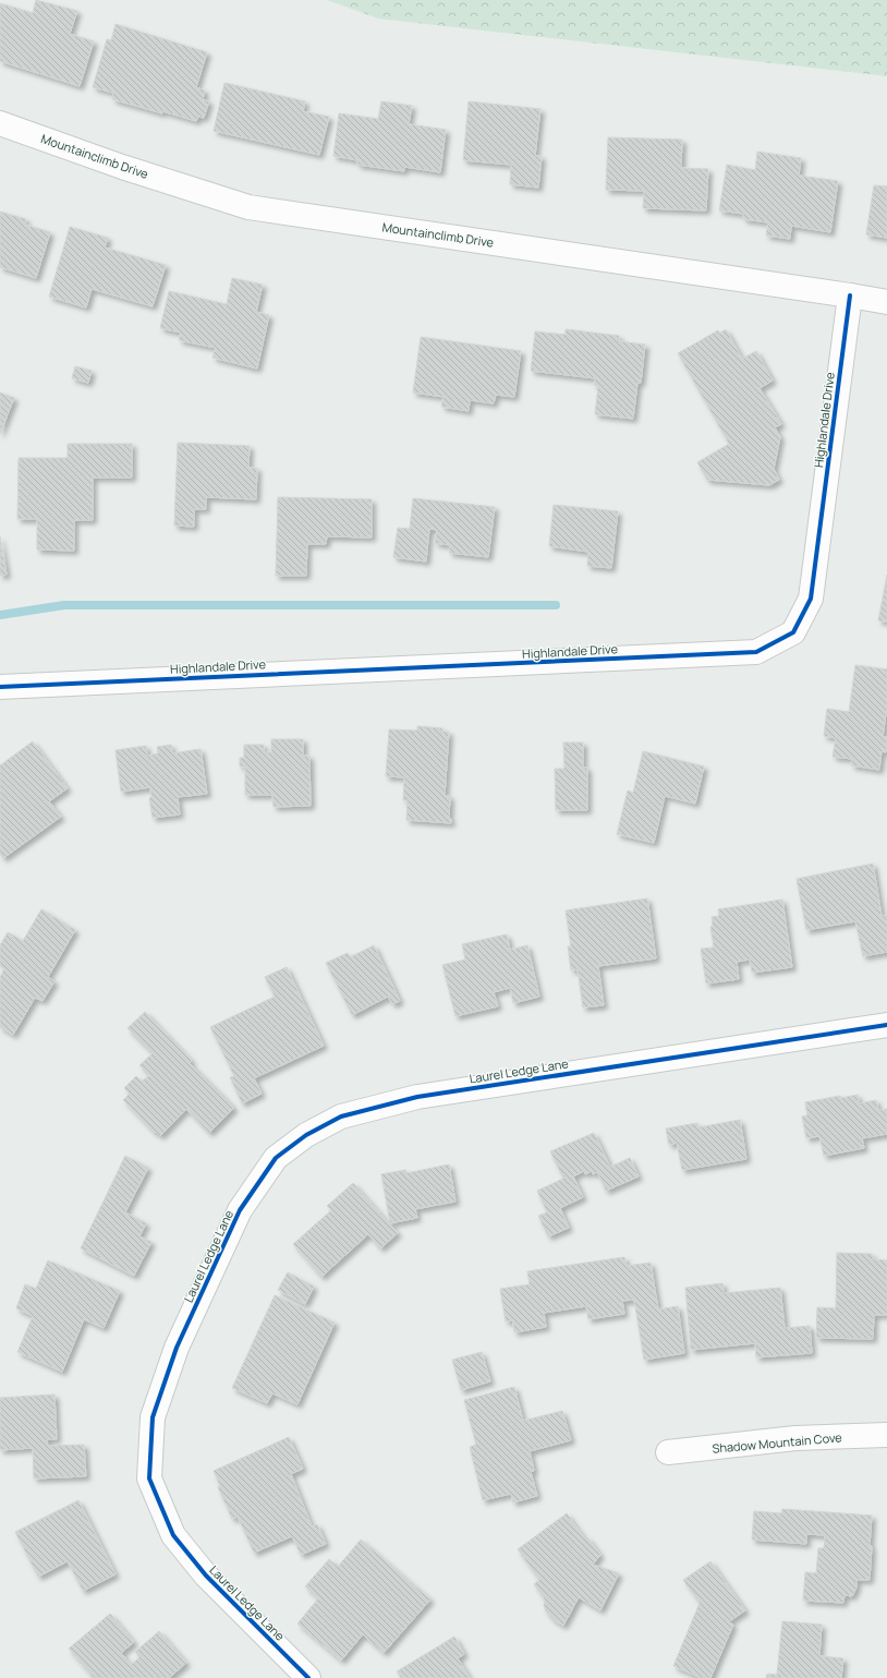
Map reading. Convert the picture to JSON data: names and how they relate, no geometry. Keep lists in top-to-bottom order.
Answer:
{
  "streets": {
    "street": [
      "Mountainclimb Drive",
      "Highlandale Drive",
      "Laurel Ledge Lane",
      "Shadow Mountain Cove"
    ]
  },
  "crossings": [
    ["Mountainclimb Drive", "Highlandale Drive"]
  ]
}
